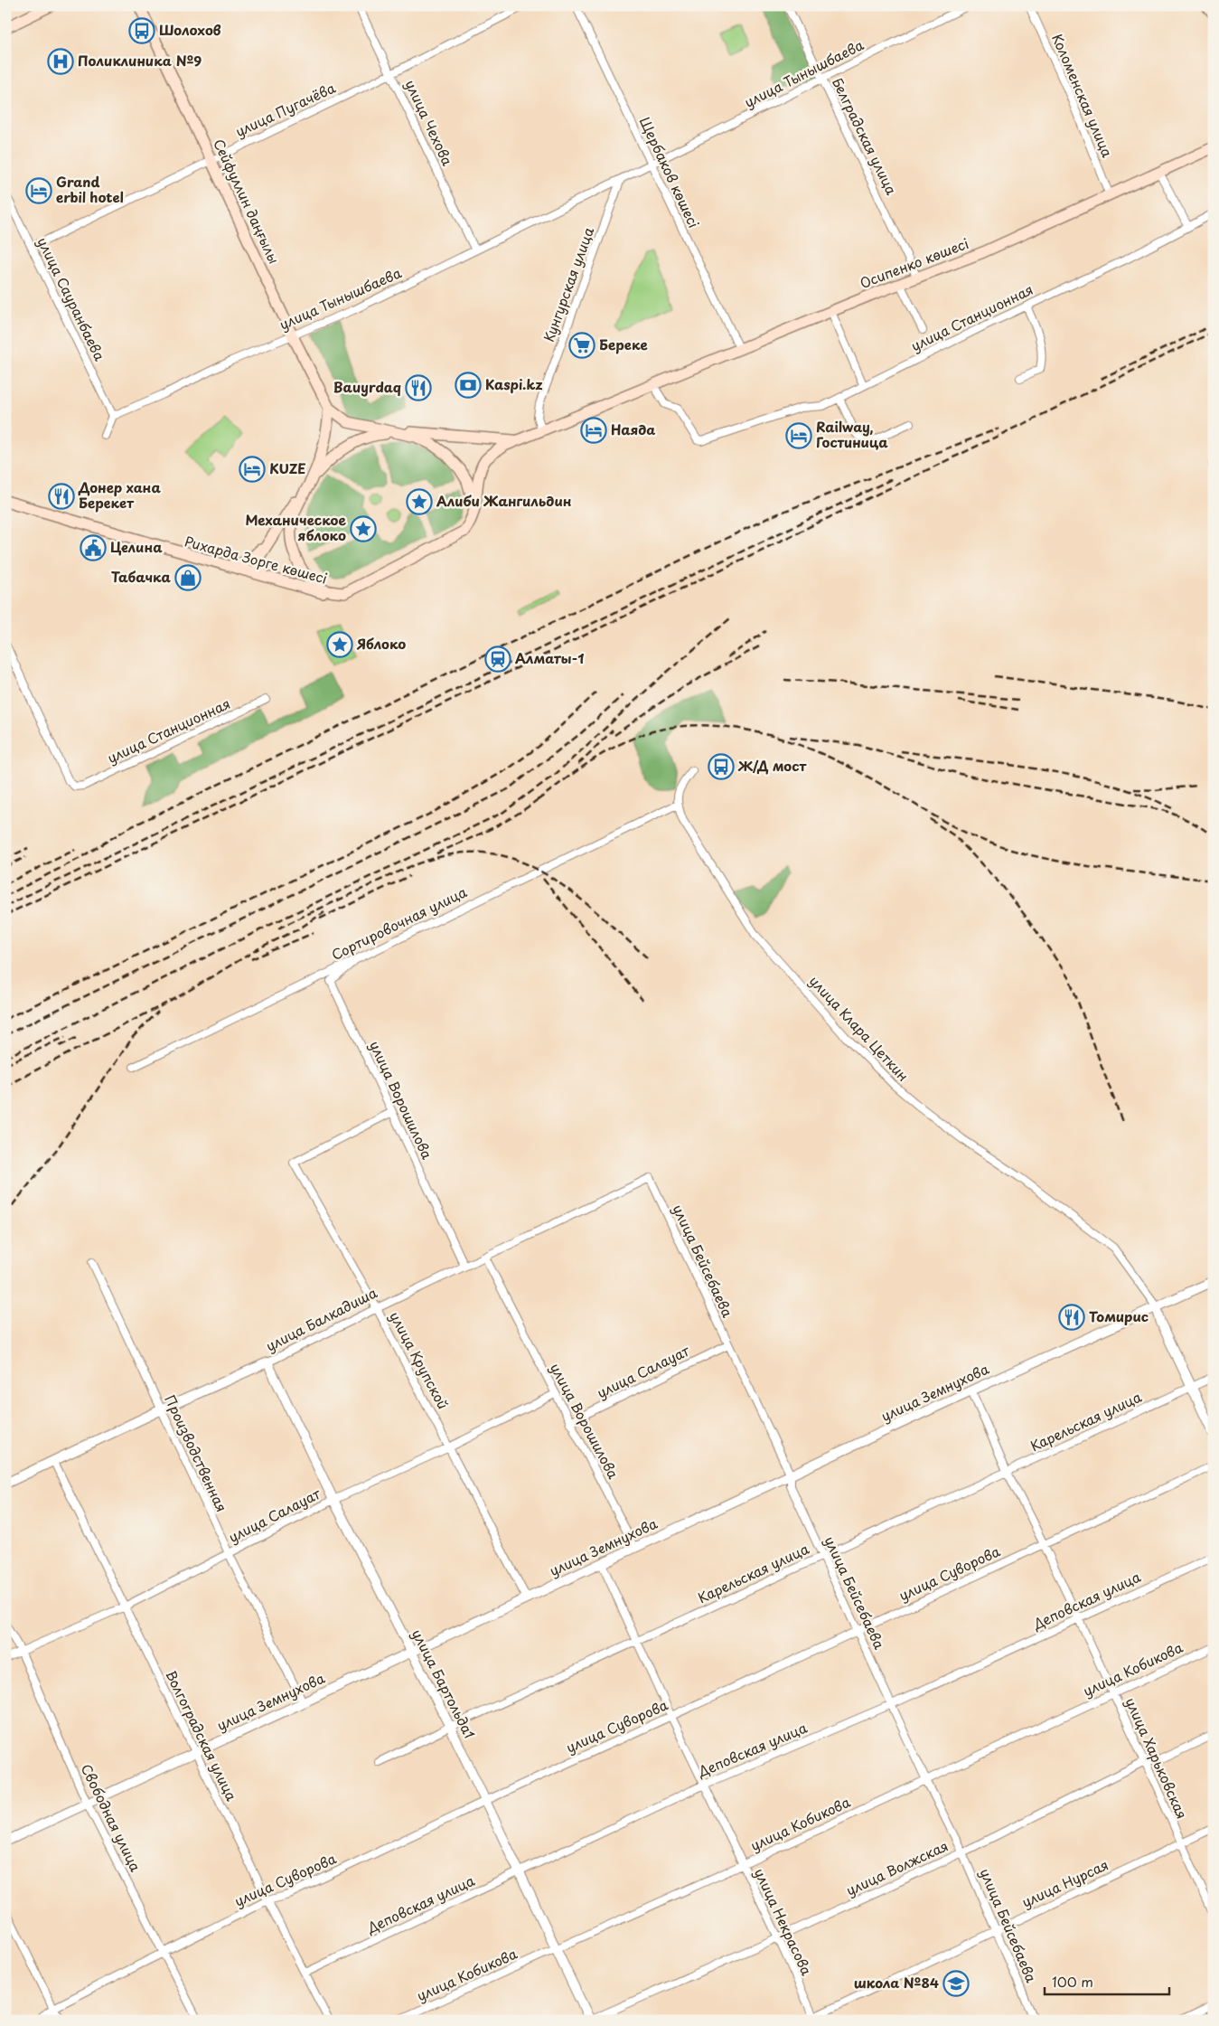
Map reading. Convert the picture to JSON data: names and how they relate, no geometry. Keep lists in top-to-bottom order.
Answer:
{
  "streets": {
    "main road": ["Сейфуллин даңғылы", "Осипенко көшесі", "Рихарда Зорге көшесі"],
    "street": [
      "улица Тынышбаева",
      "Коломенская улица",
      "улица Пугачёва",
      "улица Чехова",
      "Белградская улица",
      "Щербаков көшесі",
      "Кунгурская улица",
      "улица Сауранбаева",
      "улица Станционная",
      "Сортировочная улица",
      "улица Клара Цеткин",
      "улица Ворошилова",
      "улица Бейсебаева",
      "улица Балкадиша",
      "улица Крупской",
      "улица Салауат",
      "улица Земнухова",
      "Карельская улица",
      "Производственная",
      "улица Суворова",
      "Деповская улица",
      "улица Кобикова",
      "улица Бартольда1",
      "Волгоградская улица",
      "улица Харьковская",
      "Свободная улица",
      "улица Волжская",
      "улица Нурсая",
      "улица Некрасова"
    ]
  },
  "crossings": [
    ["улица Тынышбаева", "улица Чехова"],
    ["улица Тынышбаева", "Белградская улица"],
    ["улица Тынышбаева", "Щербаков көшесі"],
    ["улица Тынышбаева", "Сейфуллин даңғылы"],
    ["улица Тынышбаева", "Кунгурская улица"],
    ["улица Тынышбаева", "улица Сауранбаева"],
    ["Коломенская улица", "Осипенко көшесі"],
    ["улица Пугачёва", "улица Чехова"],
    ["улица Пугачёва", "Сейфуллин даңғылы"],
    ["улица Пугачёва", "улица Сауранбаева"],
    ["Белградская улица", "Осипенко көшесі"],
    ["Щербаков көшесі", "Осипенко көшесі"],
    ["Осипенко көшесі", "Кунгурская улица"],
    ["Осипенко көшесі", "улица Станционная"],
    ["Сортировочная улица", "улица Клара Цеткин"],
    ["Сортировочная улица", "улица Ворошилова"],
    ["улица Клара Цеткин", "улица Земнухова"],
    ["улица Ворошилова", "улица Балкадиша"],
    ["улица Ворошилова", "улица Крупской"],
    ["улица Ворошилова", "улица Салауат"],
    ["улица Ворошилова", "улица Земнухова"],
    ["улица Бейсебаева", "улица Балкадиша"],
    ["улица Бейсебаева", "улица Салауат"],
    ["улица Бейсебаева", "улица Земнухова"],
    ["улица Бейсебаева", "Карельская улица"],
    ["улица Бейсебаева", "улица Суворова"],
    ["улица Бейсебаева", "Деповская улица"],
    ["улица Бейсебаева", "улица Кобикова"],
    ["улица Бейсебаева", "улица Волжская"],
    ["улица Бейсебаева", "улица Нурсая"],
    ["улица Балкадиша", "улица Крупской"],
    ["улица Балкадиша", "Производственная"],
    ["улица Балкадиша", "улица Бартольда1"],
    ["улица Балкадиша", "Волгоградская улица"],
    ["улица Крупской", "улица Салауат"],
    ["улица Крупской", "улица Земнухова"],
    ["улица Салауат", "Производственная"],
    ["улица Салауат", "улица Бартольда1"],
    ["улица Салауат", "Волгоградская улица"],
    ["улица Салауат", "Свободная улица"],
    ["улица Земнухова", "Производственная"],
    ["улица Земнухова", "улица Бартольда1"],
    ["улица Земнухова", "Волгоградская улица"],
    ["улица Земнухова", "улица Харьковская"],
    ["улица Земнухова", "Свободная улица"],
    ["улица Земнухова", "улица Некрасова"],
    ["Карельская улица", "улица Бартольда1"],
    ["Карельская улица", "улица Харьковская"],
    ["Карельская улица", "улица Некрасова"],
    ["улица Суворова", "улица Бартольда1"],
    ["улица Суворова", "Волгоградская улица"],
    ["улица Суворова", "улица Харьковская"],
    ["улица Суворова", "Свободная улица"],
    ["улица Суворова", "улица Некрасова"],
    ["Деповская улица", "улица Бартольда1"],
    ["Деповская улица", "Волгоградская улица"],
    ["Деповская улица", "улица Харьковская"],
    ["Деповская улица", "улица Некрасова"],
    ["улица Кобикова", "улица Бартольда1"],
    ["улица Кобикова", "улица Харьковская"],
    ["улица Кобикова", "улица Некрасова"],
    ["улица Бартольда1", "улица Волжская"],
    ["улица Харьковская", "улица Волжская"],
    ["улица Харьковская", "улица Нурсая"],
    ["улица Волжская", "улица Некрасова"],
    ["улица Нурсая", "улица Некрасова"]
  ],
  "places": {
    "bus stop": ["Шолохов", "Ж/Д мост"],
    "hospital": ["Поликлиника №9"],
    "hotel": [
      "Grand erbil hotel",
      "Наяда",
      "Railway, Гостиница",
      "KUZE"
    ],
    "supermarket": ["Береке"],
    "bank": ["Kaspi.kz"],
    "restaurant": ["Bauyrdaq", "Донер хана Берекет", "Томирис"],
    "place": ["Алиби Жангильдин", "Механическое яблоко", "Яблоко"],
    "public building": ["Целина"],
    "shop": ["Табачка"],
    "station": ["Алматы-1"],
    "school or university": ["школа №84"]
  },
  "scale_bar": "100 m"
}
